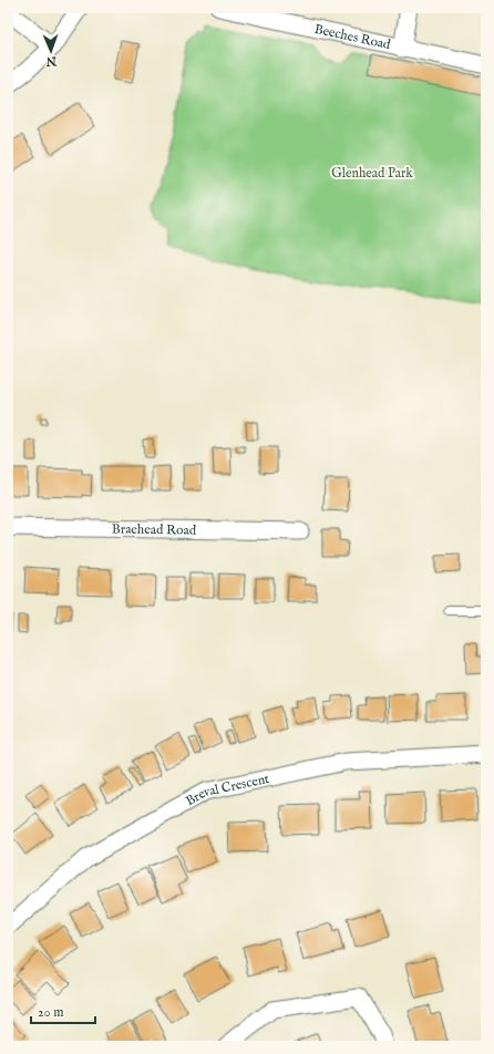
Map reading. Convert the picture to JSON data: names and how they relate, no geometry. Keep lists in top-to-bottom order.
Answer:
{
  "streets": {
    "street": ["Beeches Road", "Braehead Road", "Breval Crescent"]
  },
  "parks": ["Glenhead Park"],
  "scale_bar": "20 m",
  "north": "bottom"
}
